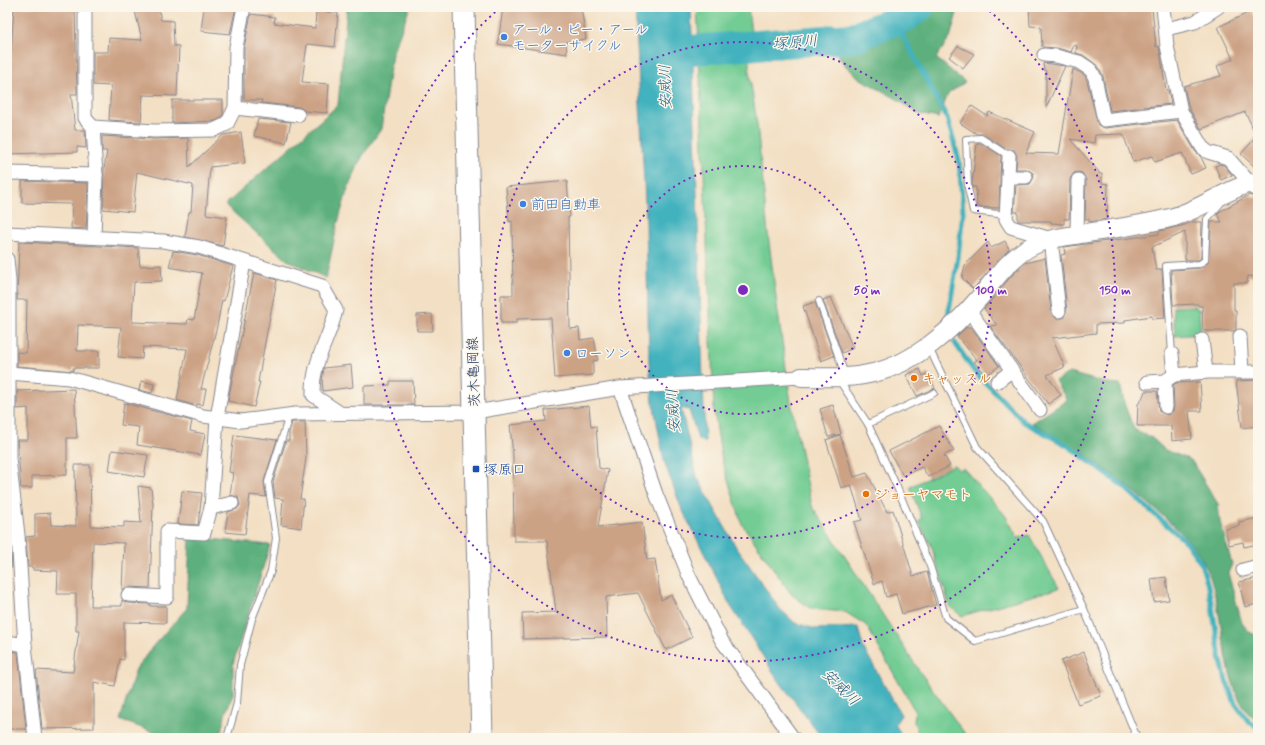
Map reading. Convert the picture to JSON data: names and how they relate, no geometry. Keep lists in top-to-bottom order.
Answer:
{
  "streets": {
    "main road": ["茨木亀岡線"]
  },
  "water": ["塚原川", "安威川"],
  "places": {
    "other": [
      "アール・ピー・アール モーターサイクル",
      "前田自動車",
      "ローソン",
      "キャッスル",
      "ジョーヤマモト"
    ],
    "transit": ["塚原口"]
  },
  "rings": ["50 m", "100 m", "150 m"]
}
